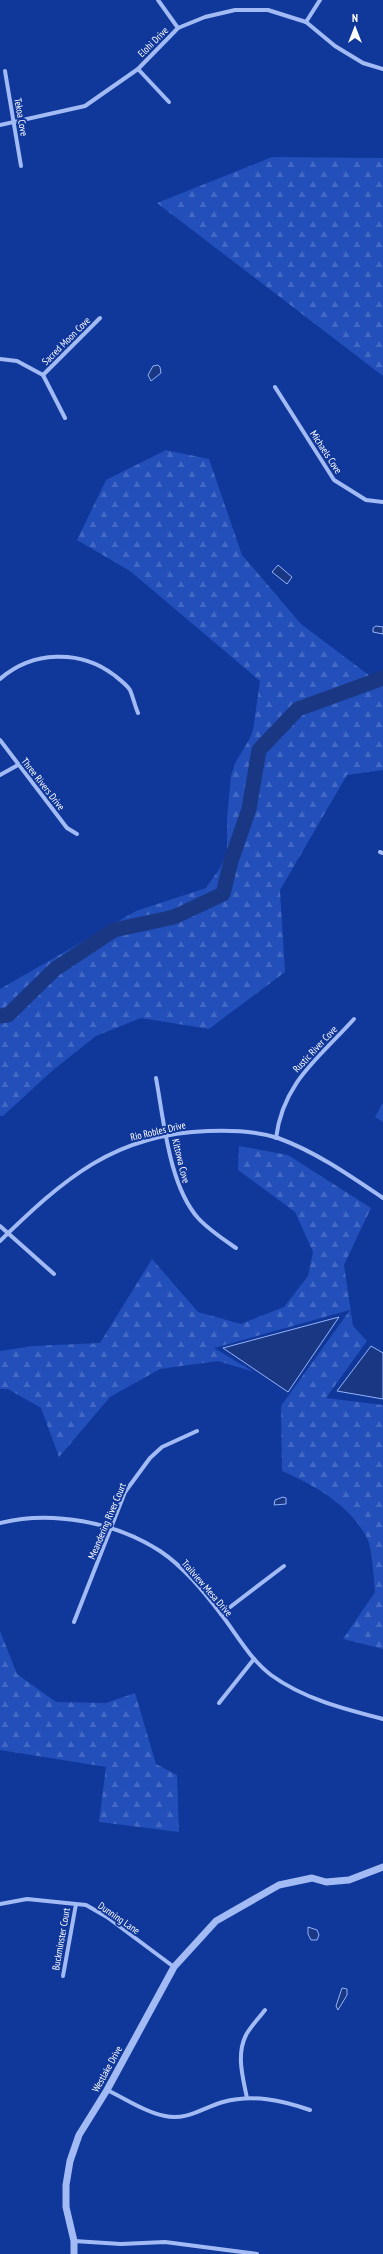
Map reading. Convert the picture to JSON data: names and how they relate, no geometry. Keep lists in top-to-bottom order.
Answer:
{
  "streets": {
    "street": [
      "Elohi Drive",
      "Tekoa Cove",
      "Sacred Moon Cove",
      "Michaels Cove",
      "Three Rivers Drive",
      "Rustic River Cove",
      "Rio Robles Drive",
      "Kittowa Cove",
      "Meandering River Court",
      "Trailview Mesa Drive",
      "Dunning Lane",
      "Buckminster Court",
      "Westlake Drive"
    ]
  },
  "crossings": [
    ["Elohi Drive", "Tekoa Cove"],
    ["Rustic River Cove", "Rio Robles Drive"],
    ["Rio Robles Drive", "Kittowa Cove"],
    ["Meandering River Court", "Trailview Mesa Drive"],
    ["Dunning Lane", "Buckminster Court"],
    ["Dunning Lane", "Westlake Drive"]
  ],
  "north": "top"
}
